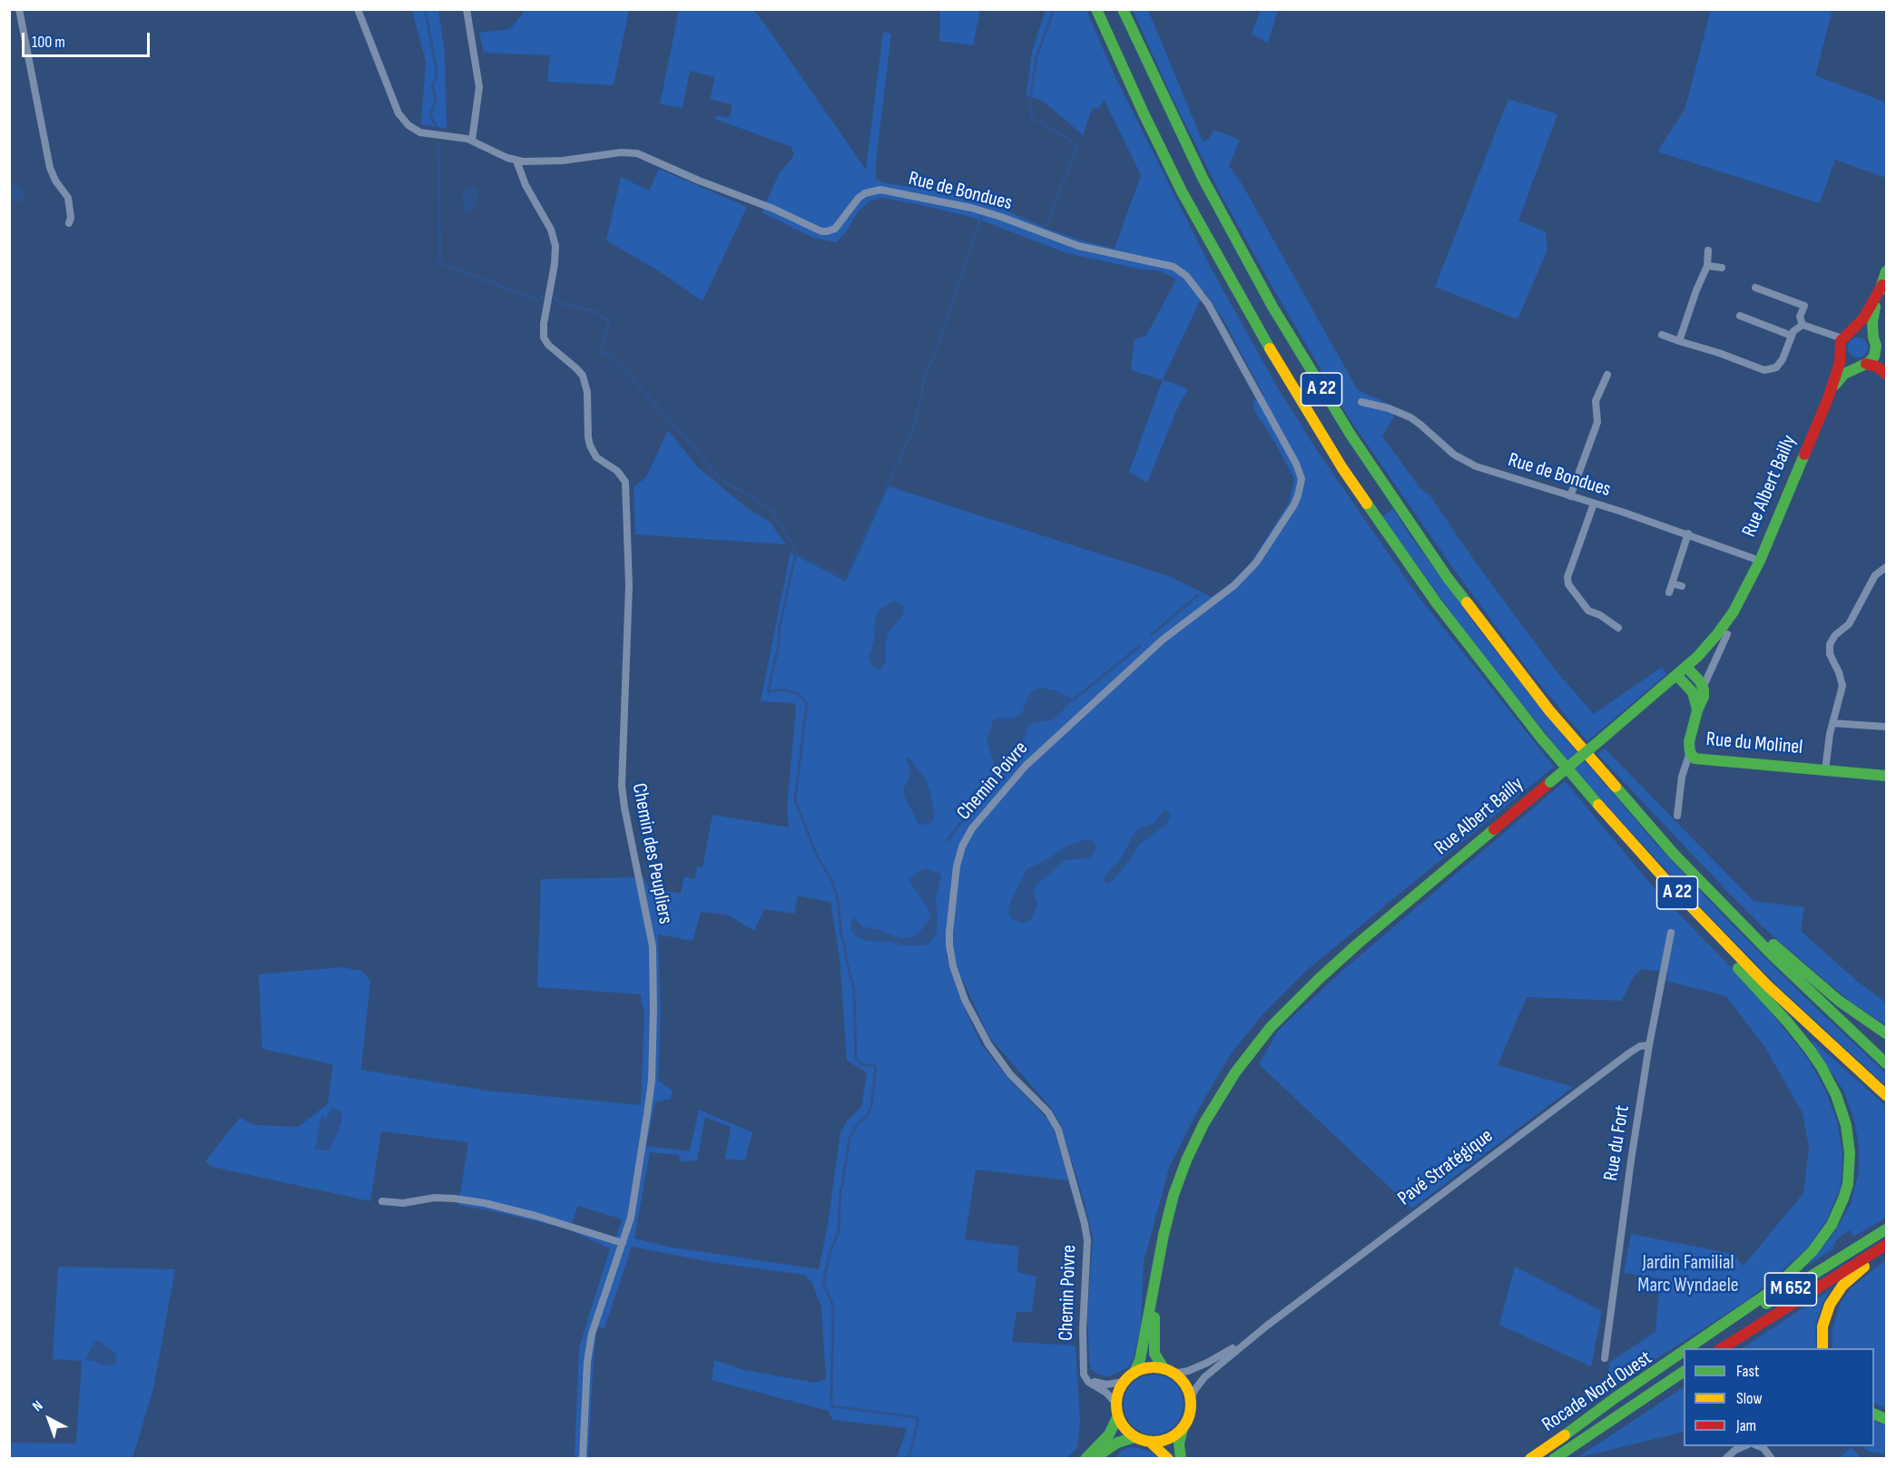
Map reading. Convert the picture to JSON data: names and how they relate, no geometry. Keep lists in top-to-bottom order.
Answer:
{
  "streets": {
    "main road": [
      "A 22",
      "Rue Albert Bailly",
      "Rue du Molinel",
      "M 652",
      "Rocade Nord Ouest"
    ],
    "street": [
      "Rue de Bondues",
      "Chemin Poivre",
      "Chemin des Peupliers",
      "Rue du Fort",
      "Pavé Stratégique"
    ]
  },
  "crossings": [
    ["Rue de Bondues", "Rue Albert Bailly"],
    ["Rue de Bondues", "Chemin Poivre"],
    ["Rue de Bondues", "Chemin des Peupliers"],
    ["Rue Albert Bailly", "Chemin Poivre"],
    ["Rue Albert Bailly", "Pavé Stratégique"],
    ["Chemin Poivre", "Pavé Stratégique"],
    ["Rue du Fort", "Pavé Stratégique"]
  ],
  "parks": ["Jardin Familial Marc Wyndaele"],
  "legend": ["Fast", "Slow", "Jam"],
  "scale_bar": "100 m",
  "north": "top left"
}
